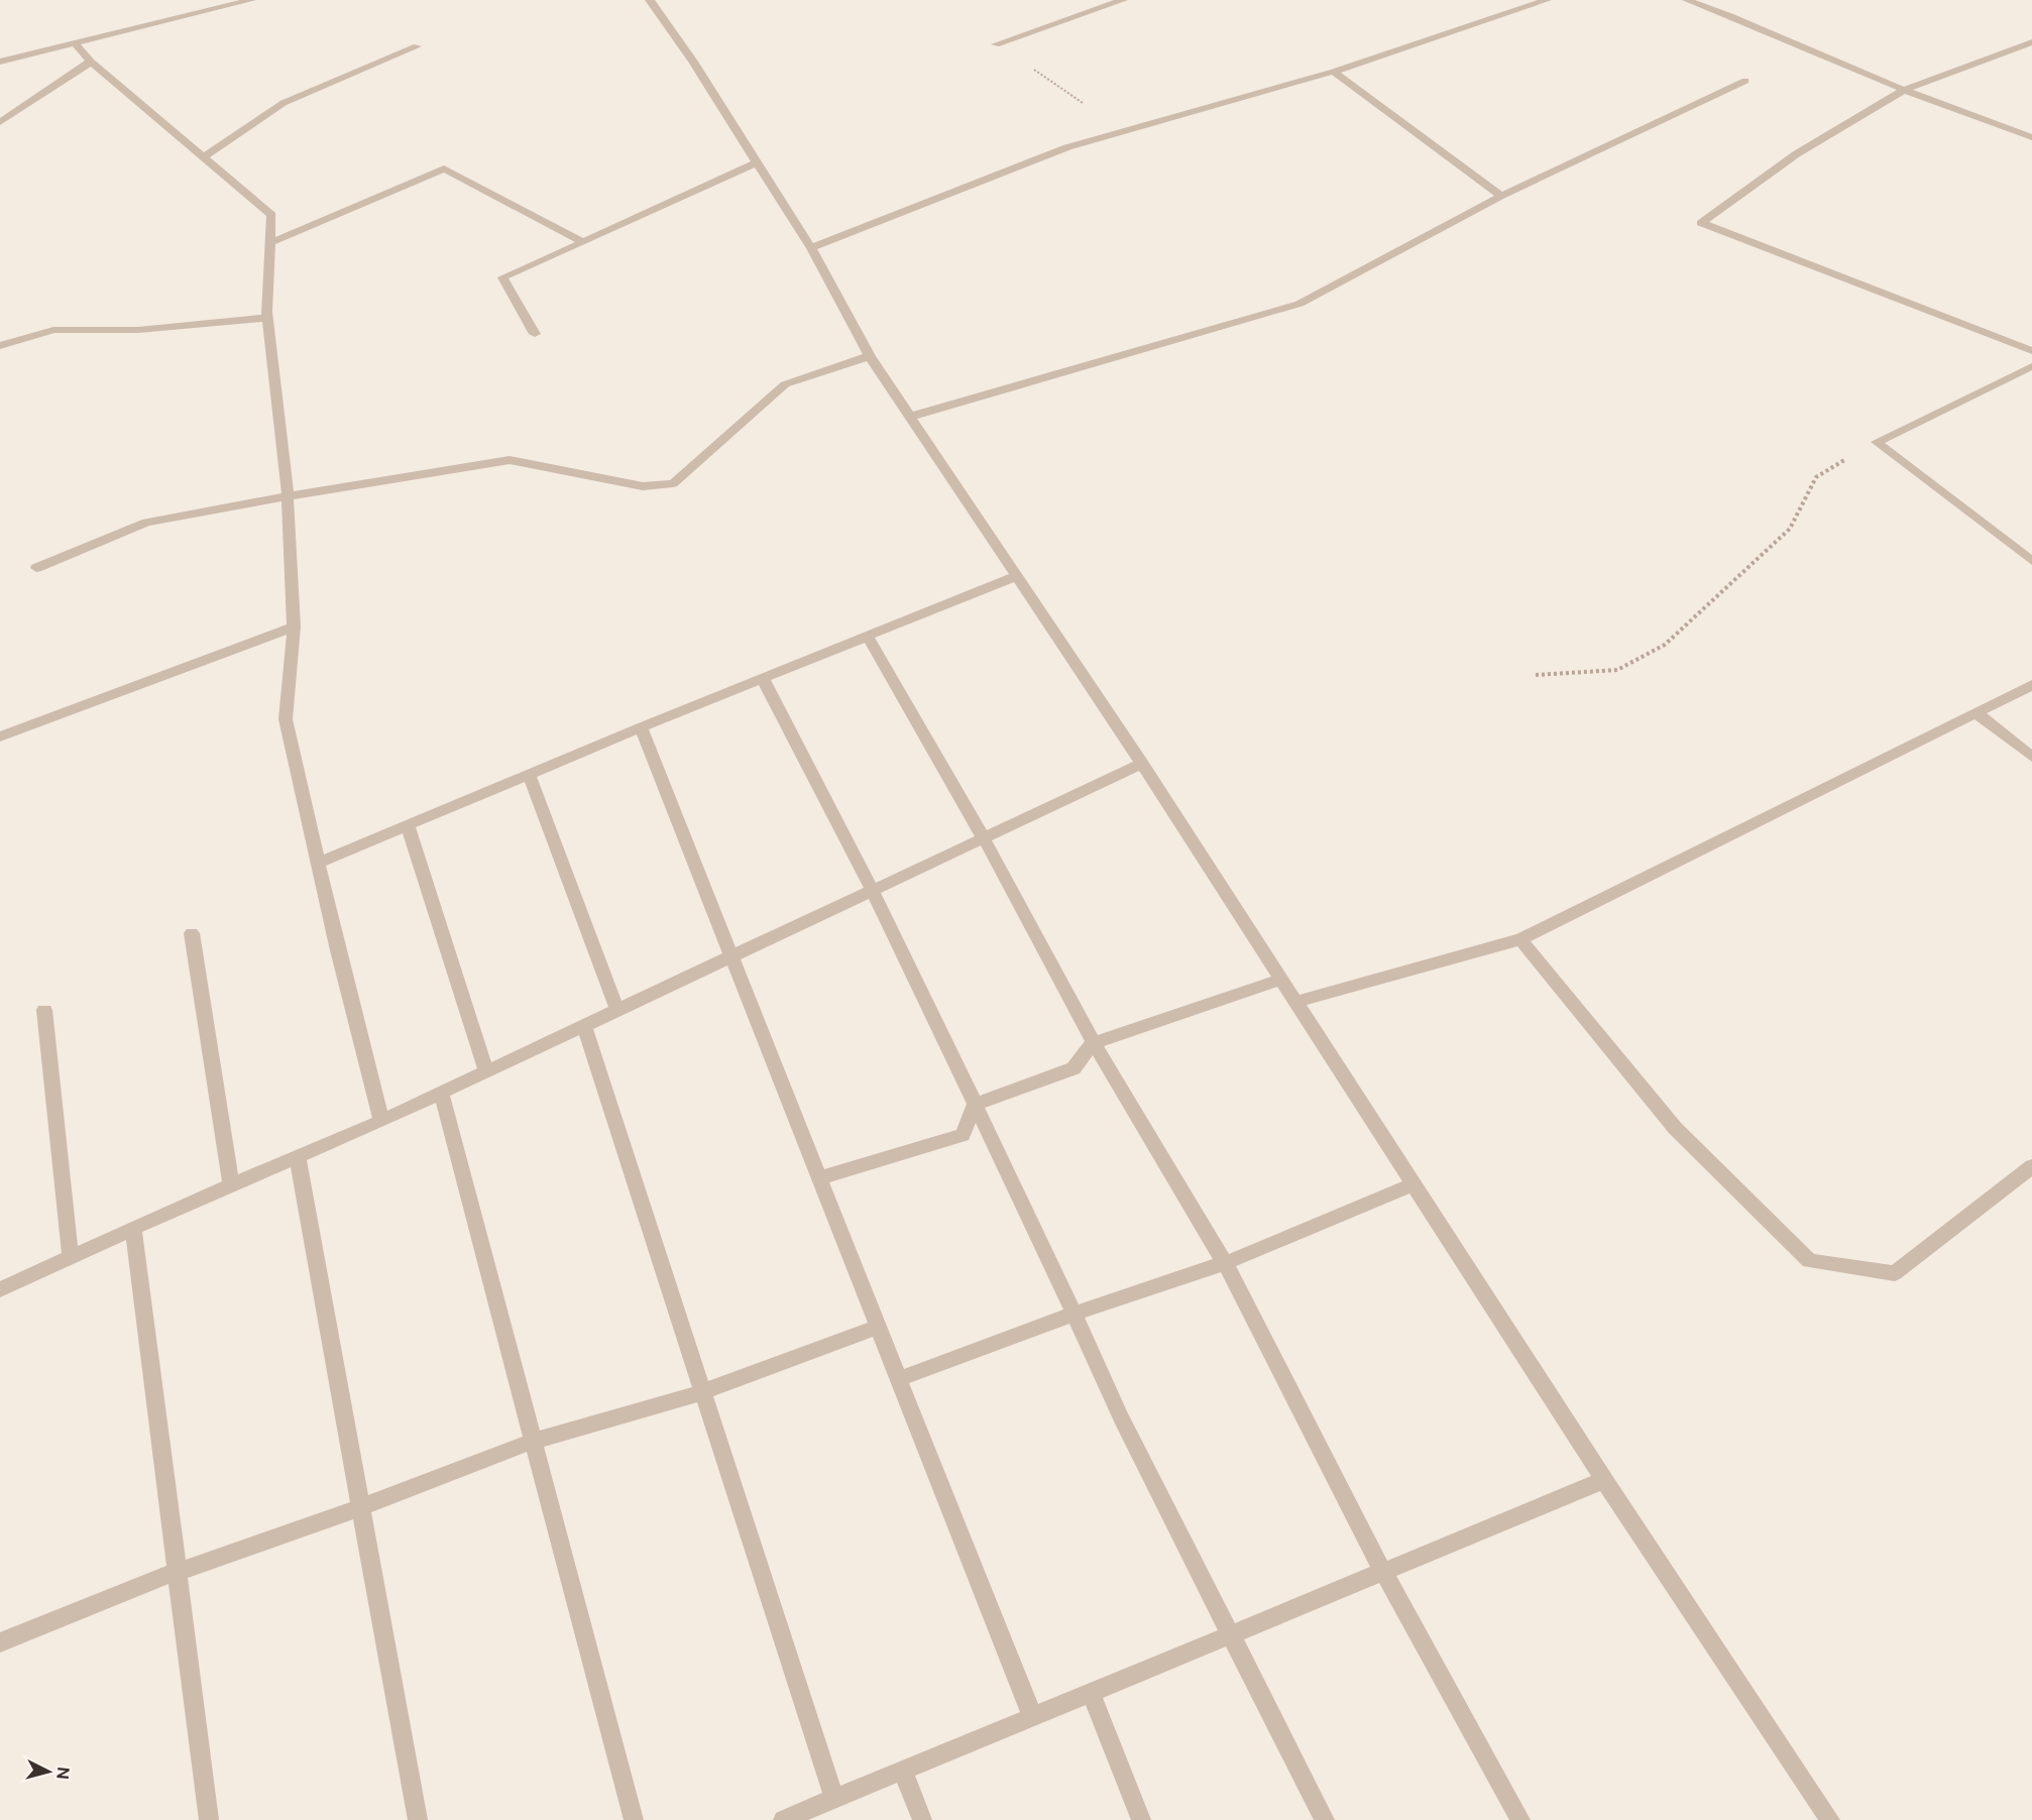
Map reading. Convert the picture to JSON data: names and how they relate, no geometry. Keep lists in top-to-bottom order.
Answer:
{
  "north": "right"
}
